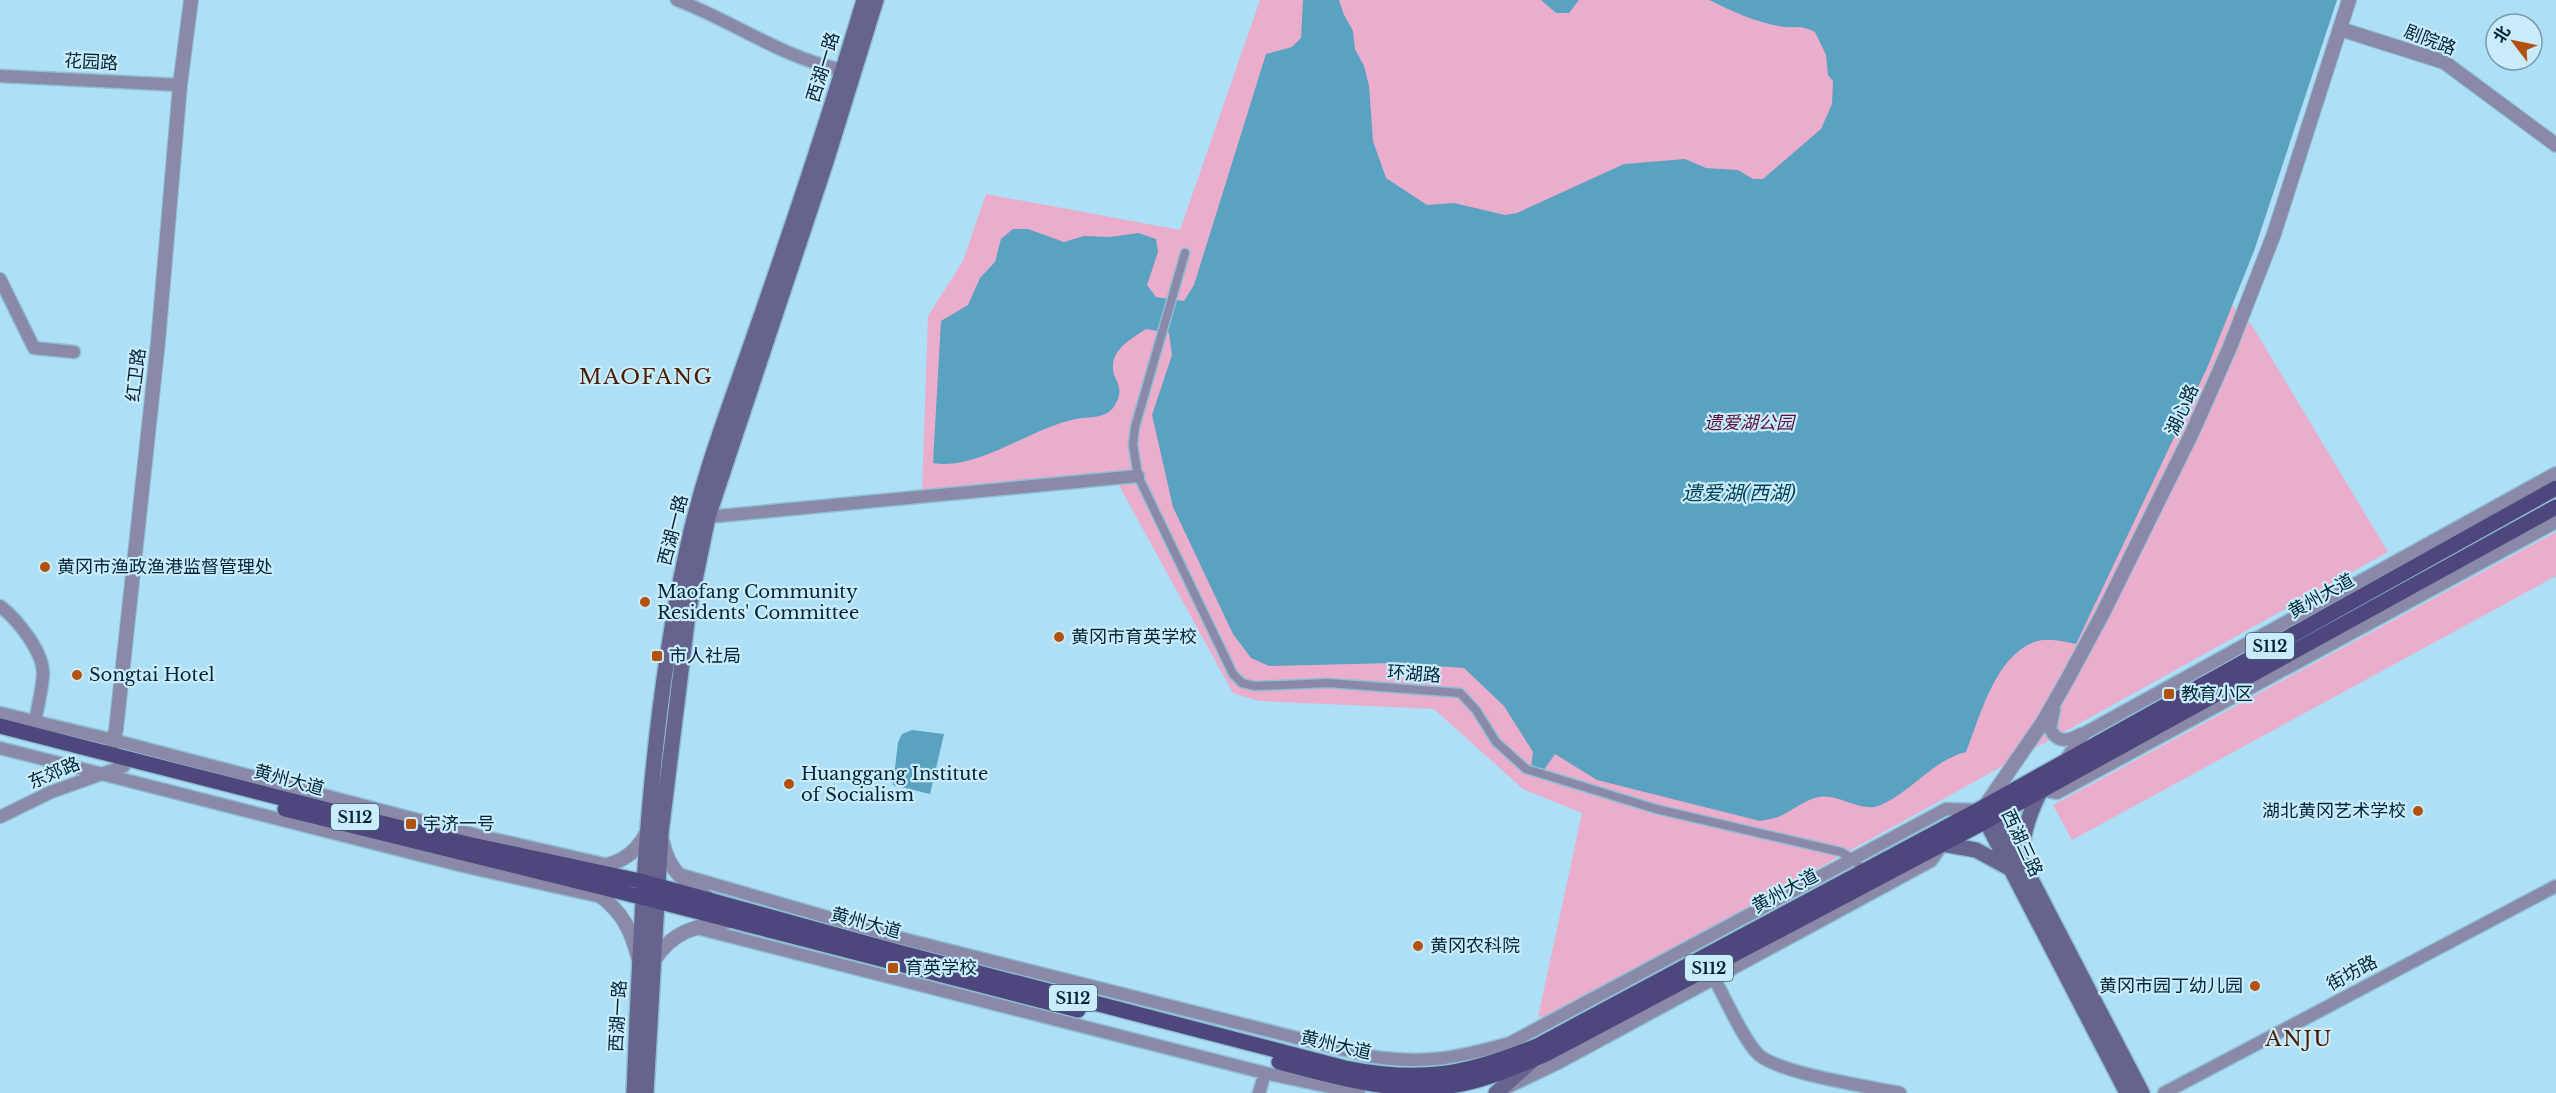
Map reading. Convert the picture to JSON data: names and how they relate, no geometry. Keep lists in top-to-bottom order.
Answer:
{
  "streets": {
    "main road": [
      "西湖一路",
      "黄州大道",
      "S112",
      "西湖三路"
    ],
    "street": [
      "剧院路",
      "花园路",
      "红卫路",
      "湖心路",
      "环湖路",
      "东郊路",
      "街坊路"
    ]
  },
  "crossings": [
    ["剧院路", "湖心路"],
    ["花园路", "红卫路"],
    ["西湖一路", "黄州大道"],
    ["红卫路", "黄州大道"],
    ["湖心路", "黄州大道"],
    ["湖心路", "西湖三路"],
    ["黄州大道", "环湖路"],
    ["黄州大道", "东郊路"],
    ["黄州大道", "西湖三路"]
  ],
  "districts": ["MAOFANG", "ANJU"],
  "water": ["遗爱湖(西湖)"],
  "parks": ["遗爱湖公园"],
  "places": {
    "other": [
      "黄冈市渔政渔港监督管理处",
      "Maofang Community Residents' Committee",
      "黄冈市育英学校",
      "Songtai Hotel",
      "Huanggang Institute of Socialism",
      "湖北黄冈艺术学校",
      "黄冈农科院",
      "黄冈市园丁幼儿园"
    ],
    "transit": [
      "市人社局",
      "教育小区",
      "宇济一号",
      "育英学校"
    ]
  },
  "north": "top left"
}
